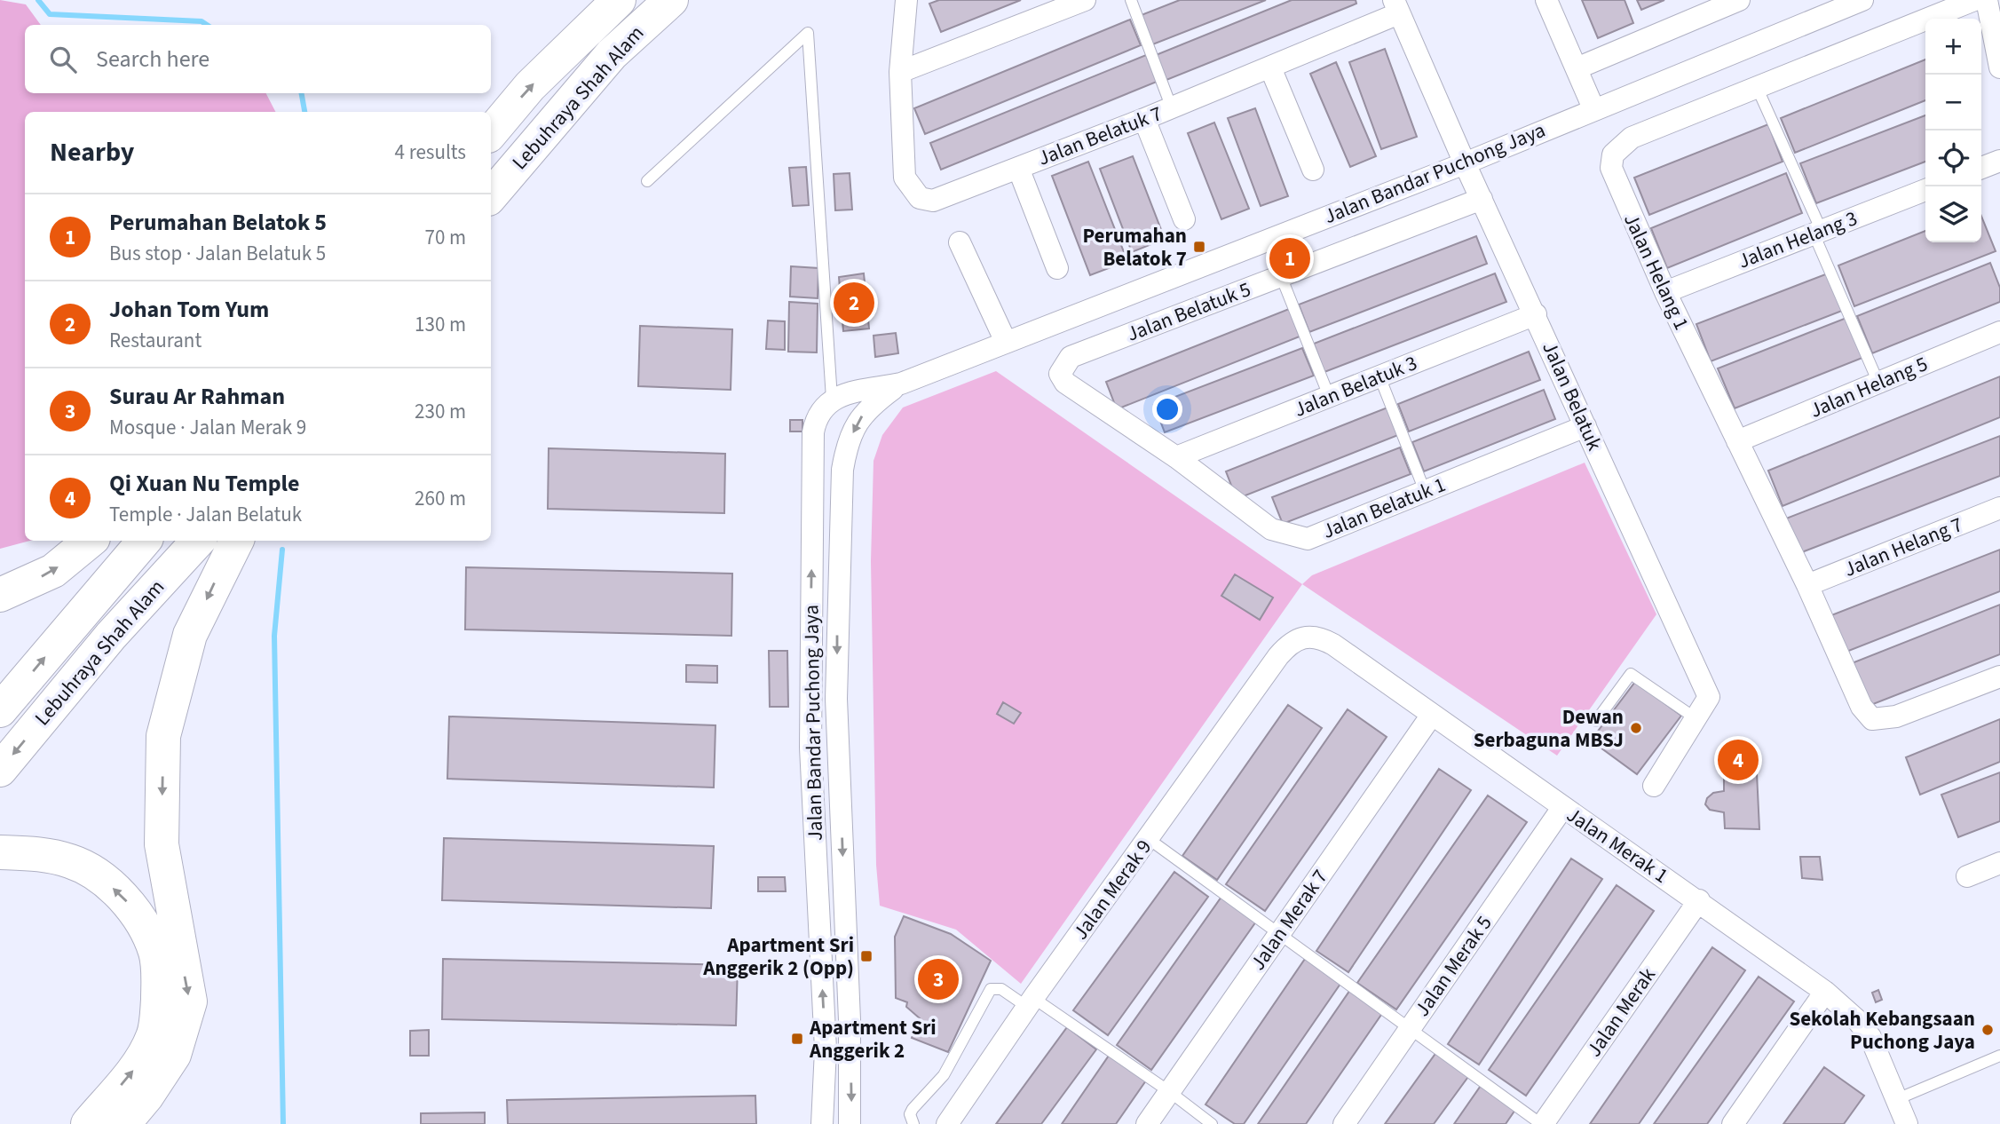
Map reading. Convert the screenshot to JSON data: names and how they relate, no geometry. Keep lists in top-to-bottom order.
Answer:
{
  "streets": {
    "highway": ["Lebuhraya Shah Alam"],
    "street": [
      "Jalan Belatuk 7",
      "Jalan Bandar Puchong Jaya",
      "Jalan Helang 3",
      "Jalan Helang 1",
      "Jalan Belatuk 5",
      "Jalan Belatuk 3",
      "Jalan Helang 5",
      "Jalan Belatuk",
      "Jalan Belatuk 1",
      "Jalan Helang 7",
      "Jalan Merak 1",
      "Jalan Merak 9",
      "Jalan Merak 7",
      "Jalan Merak 5",
      "Jalan Merak"
    ]
  },
  "crossings": [
    ["Jalan Belatuk 7", "Jalan Belatuk"],
    ["Jalan Bandar Puchong Jaya", "Jalan Belatuk"],
    ["Jalan Helang 3", "Jalan Helang 1"],
    ["Jalan Helang 1", "Jalan Helang 5"],
    ["Jalan Helang 1", "Jalan Helang 7"],
    ["Jalan Belatuk 5", "Jalan Belatuk"],
    ["Jalan Belatuk 5", "Jalan Belatuk 1"],
    ["Jalan Belatuk 3", "Jalan Belatuk"],
    ["Jalan Belatuk 3", "Jalan Belatuk 1"],
    ["Jalan Belatuk", "Jalan Belatuk 1"],
    ["Jalan Merak 1", "Jalan Merak 9"],
    ["Jalan Merak 1", "Jalan Merak 7"],
    ["Jalan Merak 1", "Jalan Merak 5"],
    ["Jalan Merak 1", "Jalan Merak"]
  ],
  "places": {
    "transit": ["Perumahan Belatok 7", "Apartment Sri Anggerik 2 (Opp)", "Apartment Sri Anggerik 2"],
    "other": ["Dewan Serbaguna MBSJ", "Sekolah Kebangsaan Puchong Jaya"]
  },
  "page": {
    "map_buttons": ["+", "−"],
    "search": "Search here",
    "heading": ["Nearby", "4 results"],
    "list": [
      {
        "mark": "1",
        "name": "Perumahan Belatok 5",
        "note": "Bus stop · Jalan Belatuk 5",
        "value": "70 m"
      },
      {
        "mark": "2",
        "name": "Johan Tom Yum",
        "note": "Restaurant",
        "value": "130 m"
      },
      {
        "mark": "3",
        "name": "Surau Ar Rahman",
        "note": "Mosque · Jalan Merak 9",
        "value": "230 m"
      },
      {
        "mark": "4",
        "name": "Qi Xuan Nu Temple",
        "note": "Temple · Jalan Belatuk",
        "value": "260 m"
      }
    ],
    "pins": [
      "1",
      "2",
      "4",
      "3"
    ]
  }
}
